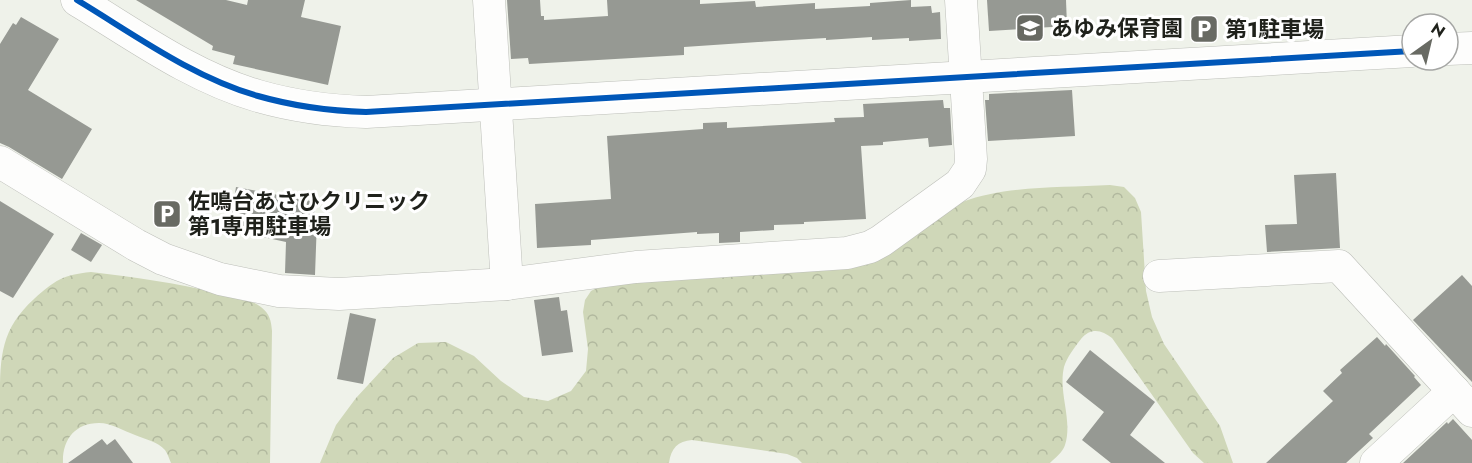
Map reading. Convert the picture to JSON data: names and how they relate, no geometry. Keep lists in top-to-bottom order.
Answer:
{
  "places": {
    "school or university": ["あゆみ保育園"],
    "parking": ["第1駐車場", "佐鳴台あさひクリニック 第1専用駐車場"]
  },
  "north": "top right"
}
